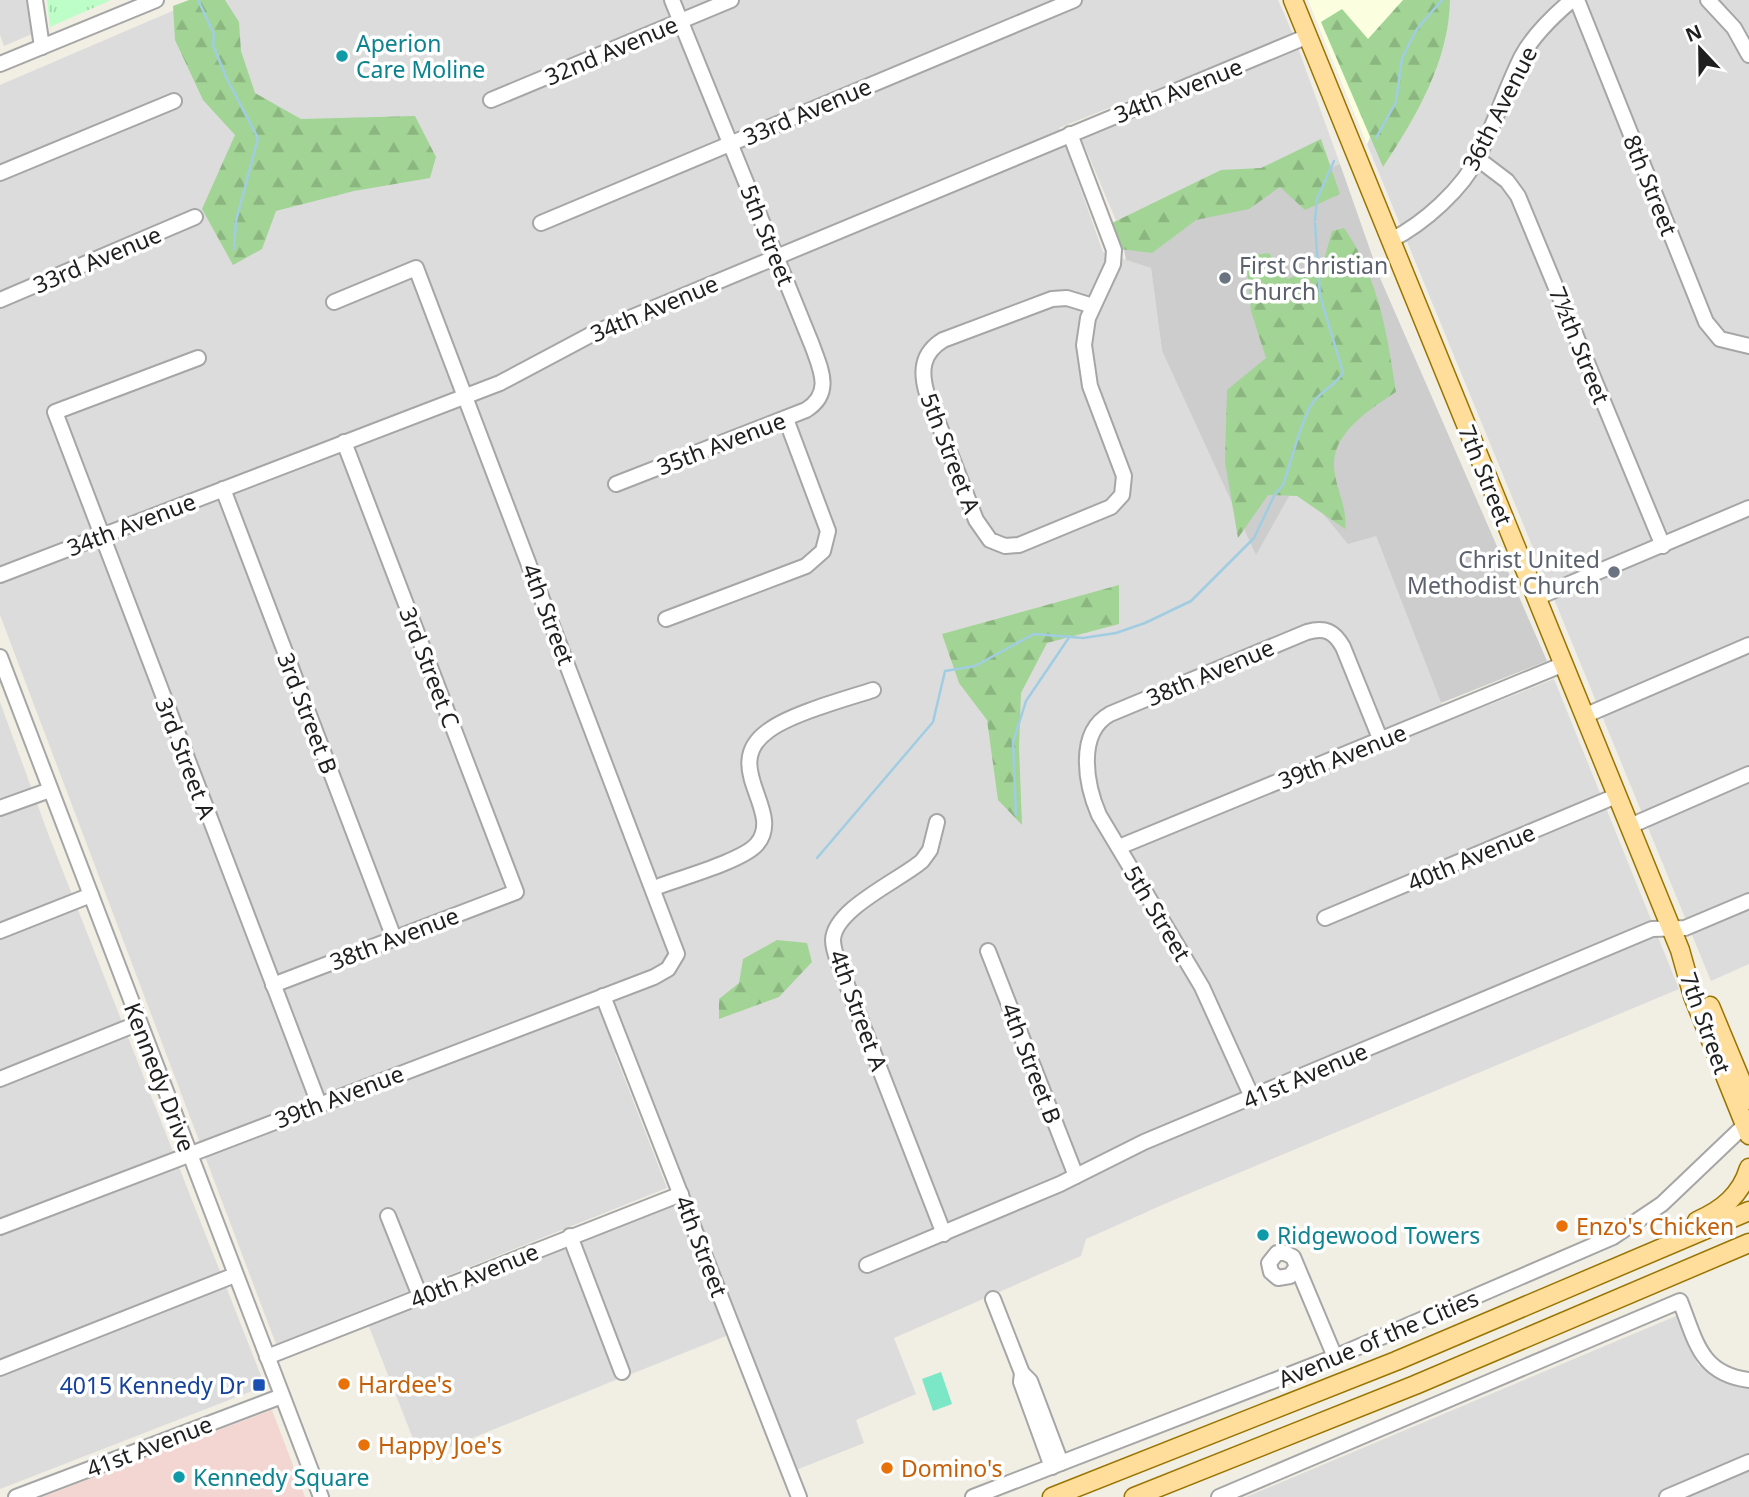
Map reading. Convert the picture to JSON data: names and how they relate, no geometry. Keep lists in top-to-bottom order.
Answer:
{
  "streets": {
    "main road": ["7th Street", "Avenue of the Cities"],
    "street": [
      "32nd Avenue",
      "34th Avenue",
      "36th Avenue",
      "33rd Avenue",
      "8th Street",
      "5th Street",
      "7½th Street",
      "35th Avenue",
      "5th Street A",
      "4th Street",
      "3rd Street C",
      "38th Avenue",
      "3rd Street B",
      "39th Avenue",
      "3rd Street A",
      "40th Avenue",
      "4th Street A",
      "4th Street B",
      "41st Avenue",
      "Kennedy Drive"
    ]
  },
  "crossings": [
    ["32nd Avenue", "5th Street"],
    ["34th Avenue", "5th Street"],
    ["34th Avenue", "7th Street"],
    ["34th Avenue", "4th Street"],
    ["34th Avenue", "3rd Street C"],
    ["34th Avenue", "3rd Street B"],
    ["34th Avenue", "3rd Street A"],
    ["36th Avenue", "8th Street"],
    ["36th Avenue", "7½th Street"],
    ["36th Avenue", "7th Street"],
    ["33rd Avenue", "5th Street"],
    ["5th Street", "35th Avenue"],
    ["5th Street", "38th Avenue"],
    ["5th Street", "39th Avenue"],
    ["5th Street", "41st Avenue"],
    ["7th Street", "39th Avenue"],
    ["7th Street", "40th Avenue"],
    ["7th Street", "41st Avenue"],
    ["7th Street", "Avenue of the Cities"],
    ["4th Street", "39th Avenue"],
    ["4th Street", "40th Avenue"],
    ["3rd Street C", "38th Avenue"],
    ["38th Avenue", "3rd Street B"],
    ["38th Avenue", "39th Avenue"],
    ["38th Avenue", "3rd Street A"],
    ["39th Avenue", "3rd Street A"],
    ["39th Avenue", "Kennedy Drive"],
    ["40th Avenue", "Kennedy Drive"],
    ["4th Street A", "41st Avenue"],
    ["4th Street B", "41st Avenue"],
    ["41st Avenue", "Kennedy Drive"]
  ],
  "places": {
    "other": [
      "Aperion Care Moline",
      "First Christian Church",
      "Christ United Methodist Church",
      "Enzo's Chicken",
      "Ridgewood Towers",
      "Hardee's",
      "Happy Joe's",
      "Domino's",
      "Kennedy Square"
    ],
    "transit": ["4015 Kennedy Dr"]
  },
  "north": "top"
}
